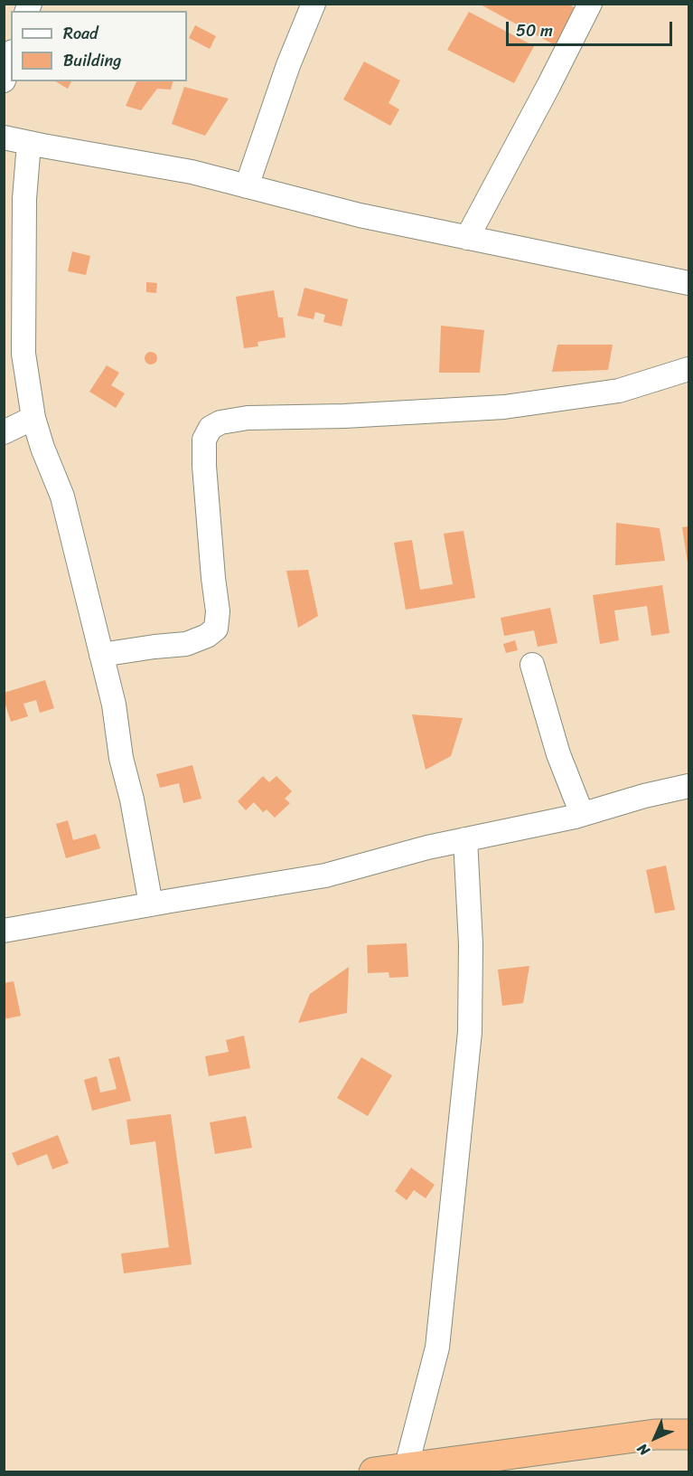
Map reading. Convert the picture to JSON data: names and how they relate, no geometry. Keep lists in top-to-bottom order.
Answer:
{
  "legend": ["Road", "Building"],
  "scale_bar": "50 m",
  "north": "bottom left"
}
